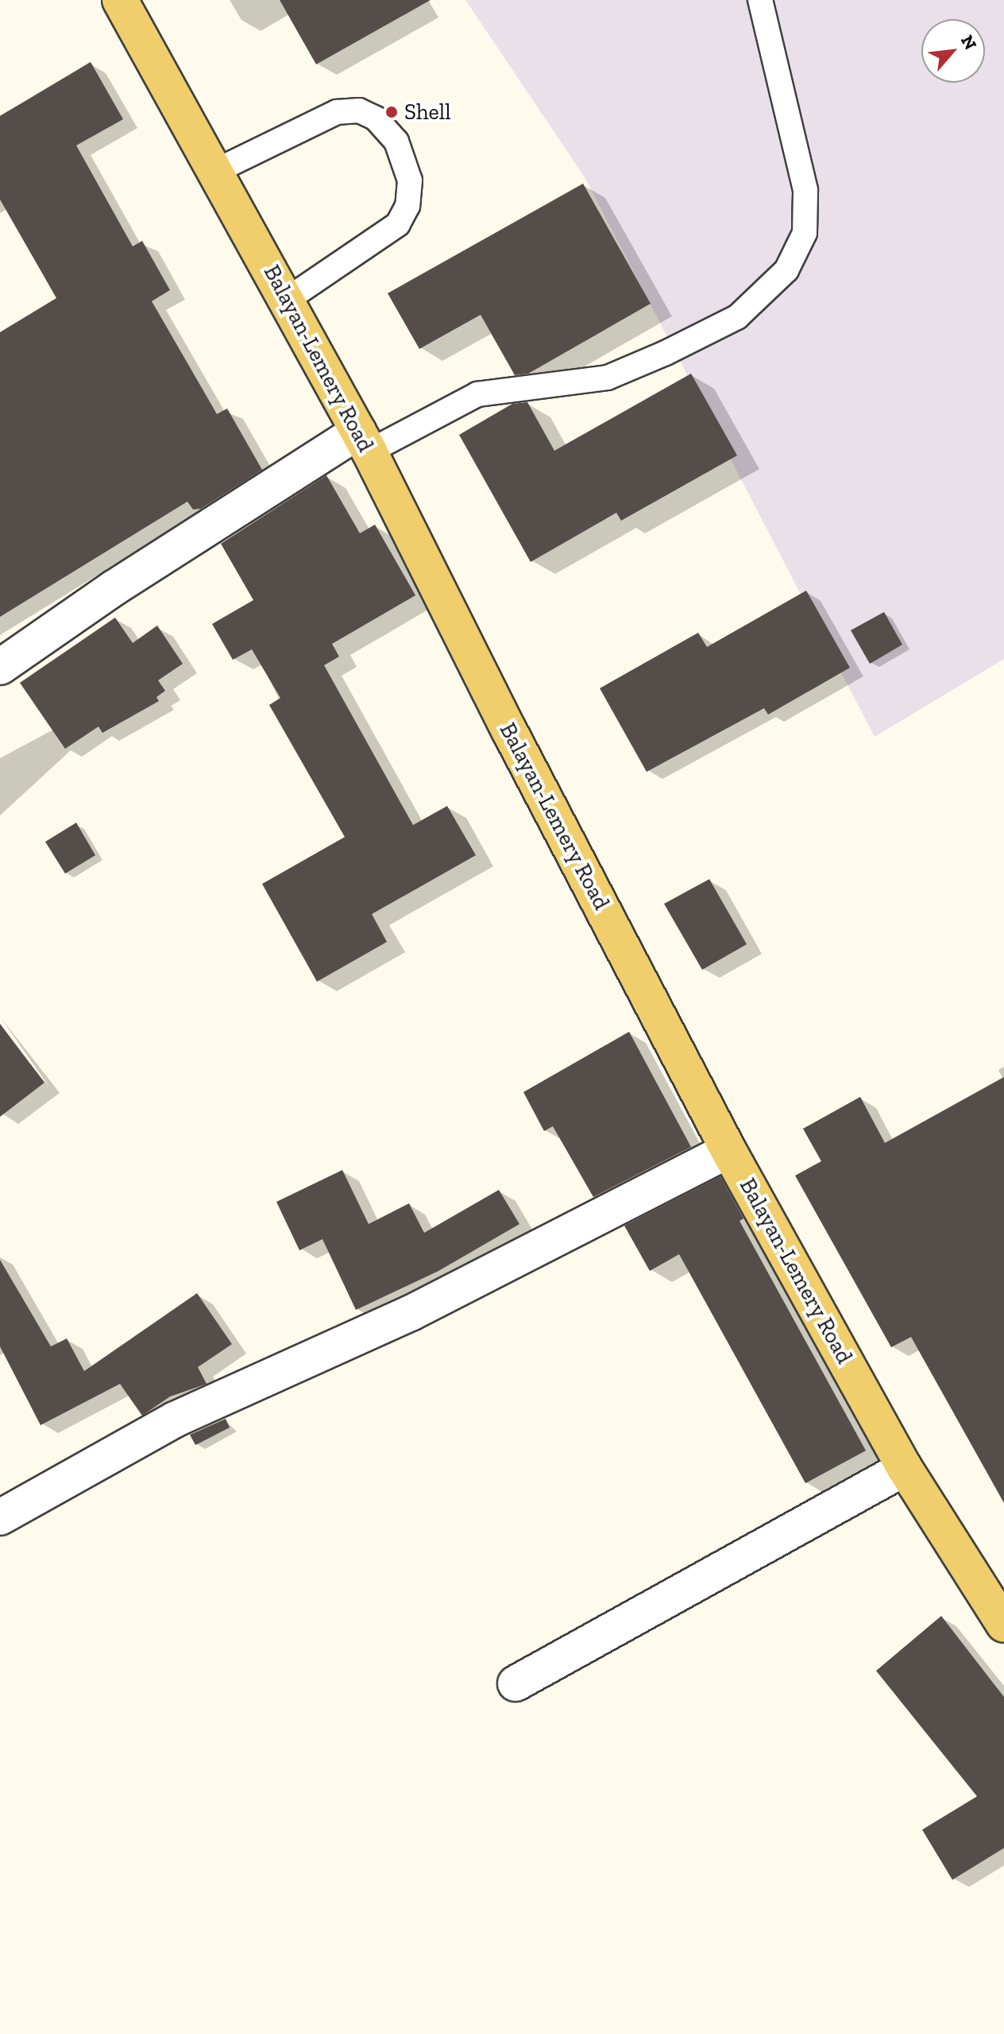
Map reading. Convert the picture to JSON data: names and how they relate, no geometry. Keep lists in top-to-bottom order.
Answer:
{
  "streets": {
    "main road": ["Balayan-Lemery Road"]
  },
  "places": ["Shell"],
  "north": "top right"
}
